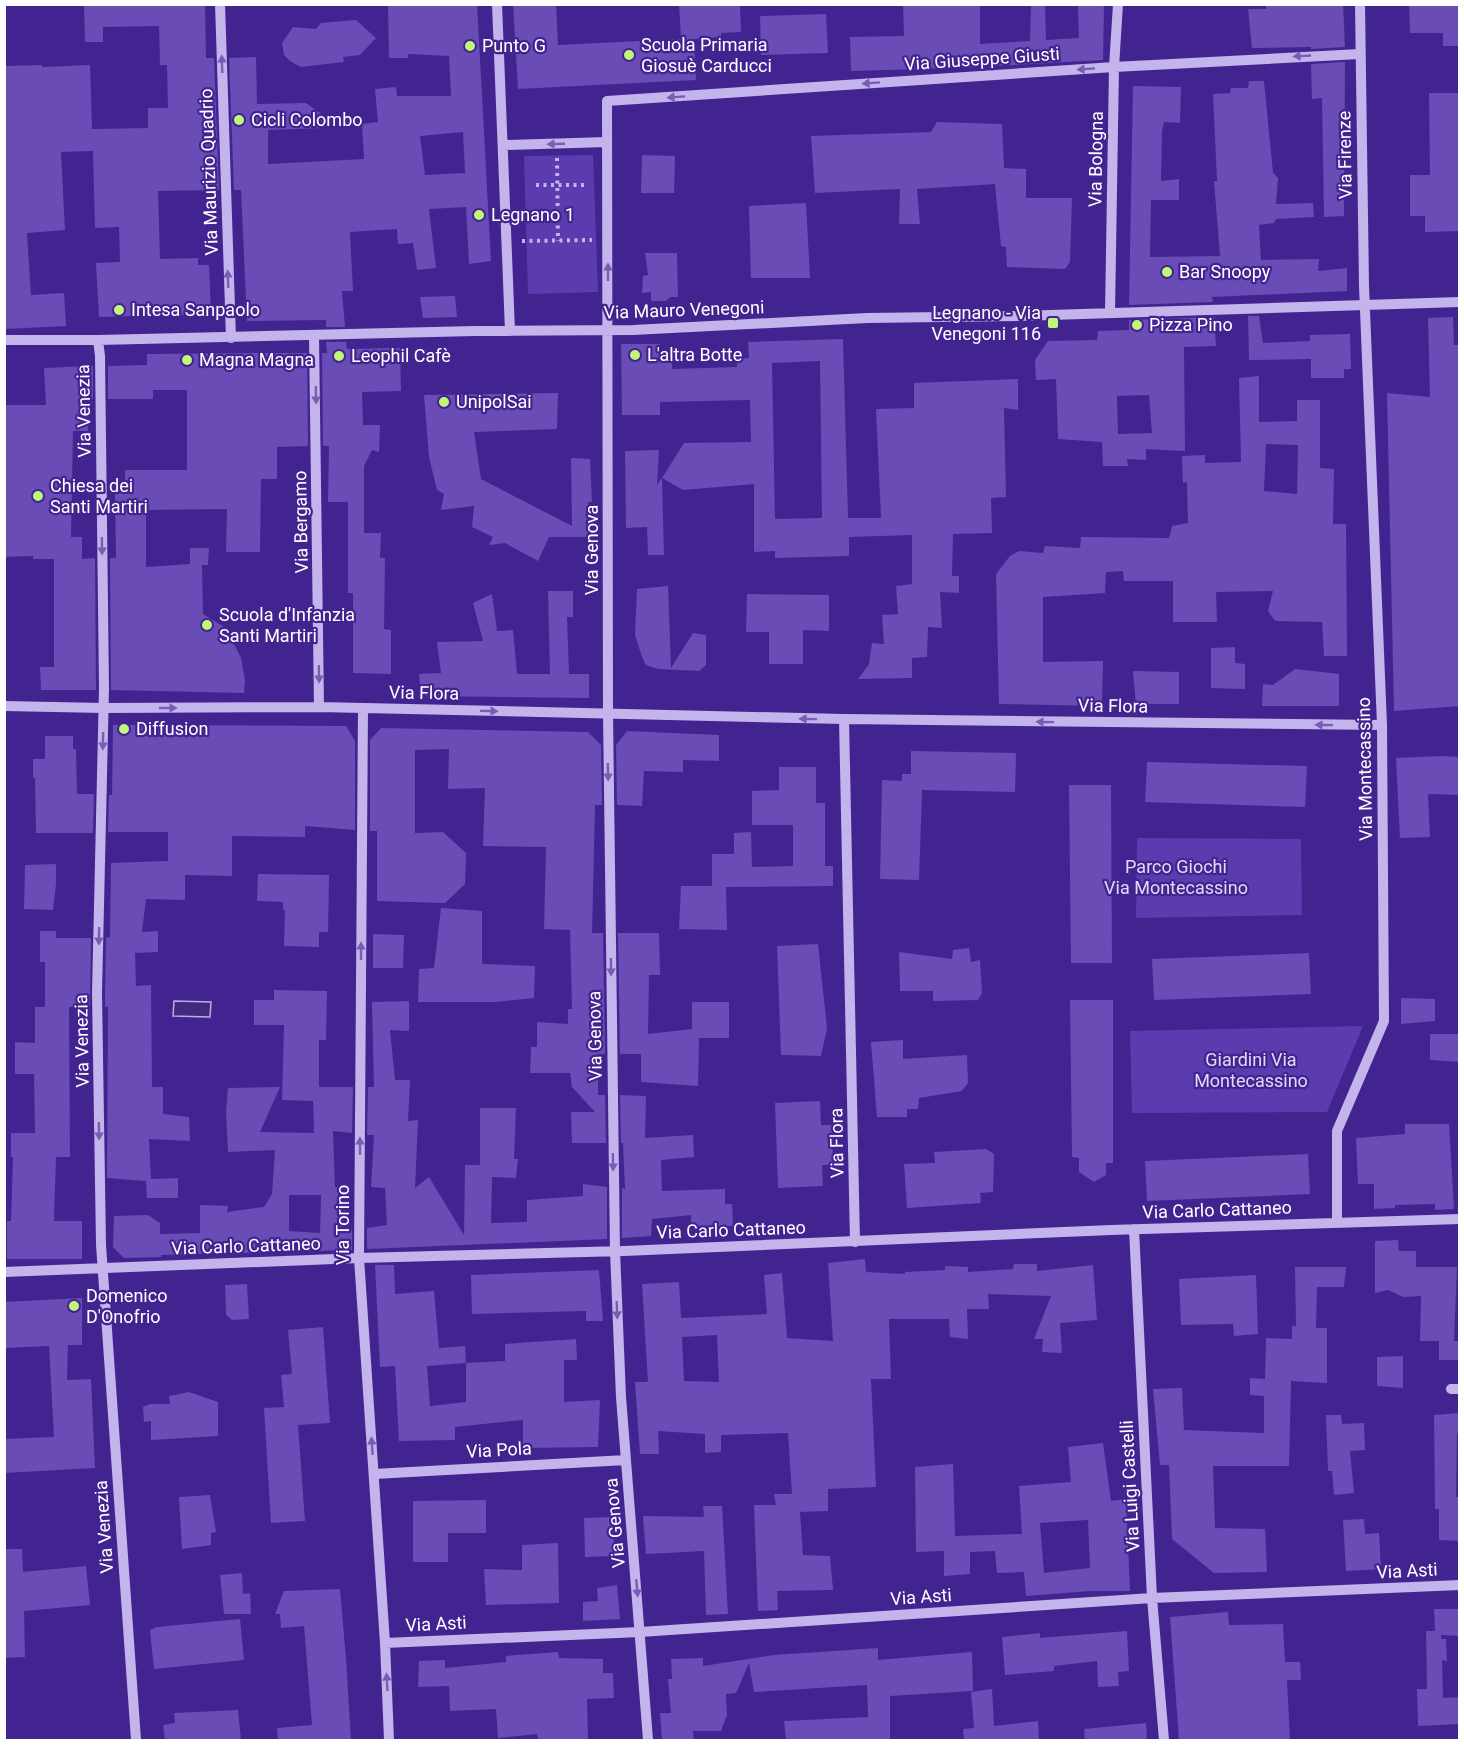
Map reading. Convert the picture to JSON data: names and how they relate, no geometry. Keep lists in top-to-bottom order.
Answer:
{
  "streets": {
    "street": [
      "Via Giuseppe Giusti",
      "Via Firenze",
      "Via Bologna",
      "Via Maurizio Quadrio",
      "Via Mauro Venegoni",
      "Via Venezia",
      "Via Bergamo",
      "Via Genova",
      "Via Flora",
      "Via Montecassino",
      "Via Carlo Cattaneo",
      "Via Torino",
      "Via Pola",
      "Via Luigi Castelli",
      "Via Asti"
    ]
  },
  "crossings": [
    ["Via Giuseppe Giusti", "Via Firenze"],
    ["Via Giuseppe Giusti", "Via Bologna"],
    ["Via Giuseppe Giusti", "Via Genova"],
    ["Via Firenze", "Via Mauro Venegoni"],
    ["Via Firenze", "Via Montecassino"],
    ["Via Bologna", "Via Mauro Venegoni"],
    ["Via Maurizio Quadrio", "Via Mauro Venegoni"],
    ["Via Mauro Venegoni", "Via Venezia"],
    ["Via Mauro Venegoni", "Via Bergamo"],
    ["Via Mauro Venegoni", "Via Genova"],
    ["Via Mauro Venegoni", "Via Montecassino"],
    ["Via Venezia", "Via Flora"],
    ["Via Venezia", "Via Carlo Cattaneo"],
    ["Via Bergamo", "Via Flora"],
    ["Via Genova", "Via Flora"],
    ["Via Genova", "Via Carlo Cattaneo"],
    ["Via Genova", "Via Pola"],
    ["Via Genova", "Via Asti"],
    ["Via Flora", "Via Montecassino"],
    ["Via Flora", "Via Carlo Cattaneo"],
    ["Via Flora", "Via Torino"],
    ["Via Montecassino", "Via Carlo Cattaneo"],
    ["Via Carlo Cattaneo", "Via Torino"],
    ["Via Carlo Cattaneo", "Via Luigi Castelli"],
    ["Via Torino", "Via Pola"],
    ["Via Torino", "Via Asti"],
    ["Via Luigi Castelli", "Via Asti"]
  ],
  "one_way": [
    "Via Giuseppe Giusti",
    "Via Maurizio Quadrio",
    "Via Venezia",
    "Via Bergamo",
    "Via Genova",
    "Via Torino"
  ],
  "parks": ["Parco Giochi Via Montecassino", "Giardini Via Montecassino"],
  "places": {
    "other": [
      "Punto G",
      "Scuola Primaria Giosuè Carducci",
      "Cicli Colombo",
      "Legnano 1",
      "Bar Snoopy",
      "Intesa Sanpaolo",
      "Pizza Pino",
      "L'altra Botte",
      "Leophil Cafè",
      "Magna Magna",
      "UnipolSai",
      "Chiesa dei Santi Martiri",
      "Scuola d'Infanzia Santi Martiri",
      "Diffusion",
      "Domenico D'Onofrio"
    ],
    "transit": ["Legnano - Via Venegoni 116"]
  }
}
